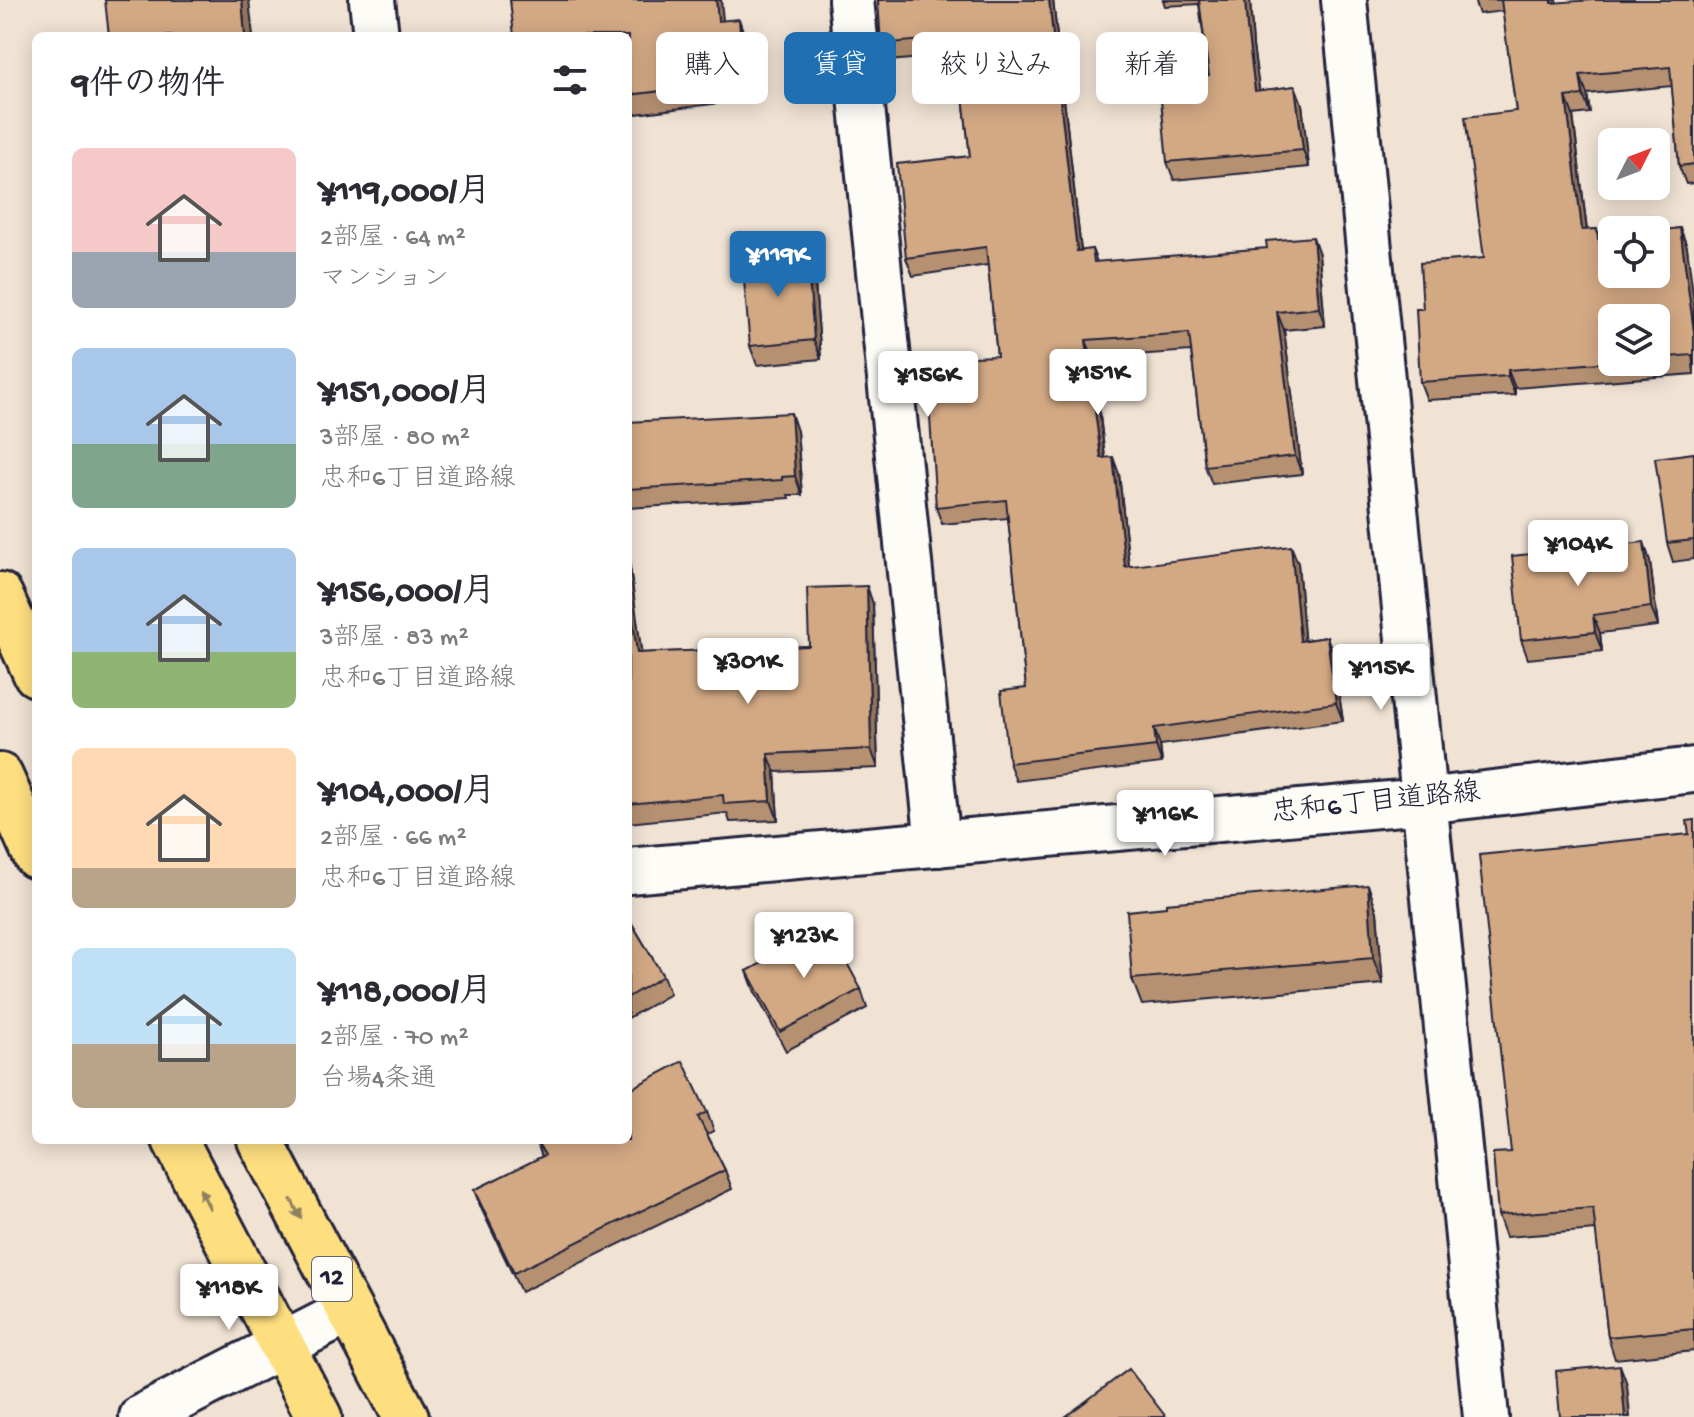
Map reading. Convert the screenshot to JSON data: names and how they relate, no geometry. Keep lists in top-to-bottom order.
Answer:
{
  "streets": {
    "highway": ["12"],
    "street": ["忠和6丁目道路線"]
  },
  "north": "top right",
  "page": {
    "chip": [
      "購入",
      "賃貸",
      "絞り込み",
      "新着"
    ],
    "heading": "9件の物件",
    "list": [
      {
        "name": "¥119,000/月",
        "note": "2部屋 · 64 m² · マンション"
      },
      {
        "name": "¥151,000/月",
        "note": "3部屋 · 80 m² · 忠和6丁目道路線"
      },
      {
        "name": "¥156,000/月",
        "note": "3部屋 · 83 m² · 忠和6丁目道路線"
      },
      {
        "name": "¥104,000/月",
        "note": "2部屋 · 66 m² · 忠和6丁目道路線"
      },
      {
        "name": "¥118,000/月",
        "note": "2部屋 · 70 m² · 台場4条通"
      }
    ],
    "price": [
      "¥119K",
      "¥151K",
      "¥156K",
      "¥104K",
      "¥301K",
      "¥115K",
      "¥116K",
      "¥123K",
      "¥118K"
    ]
  }
}
